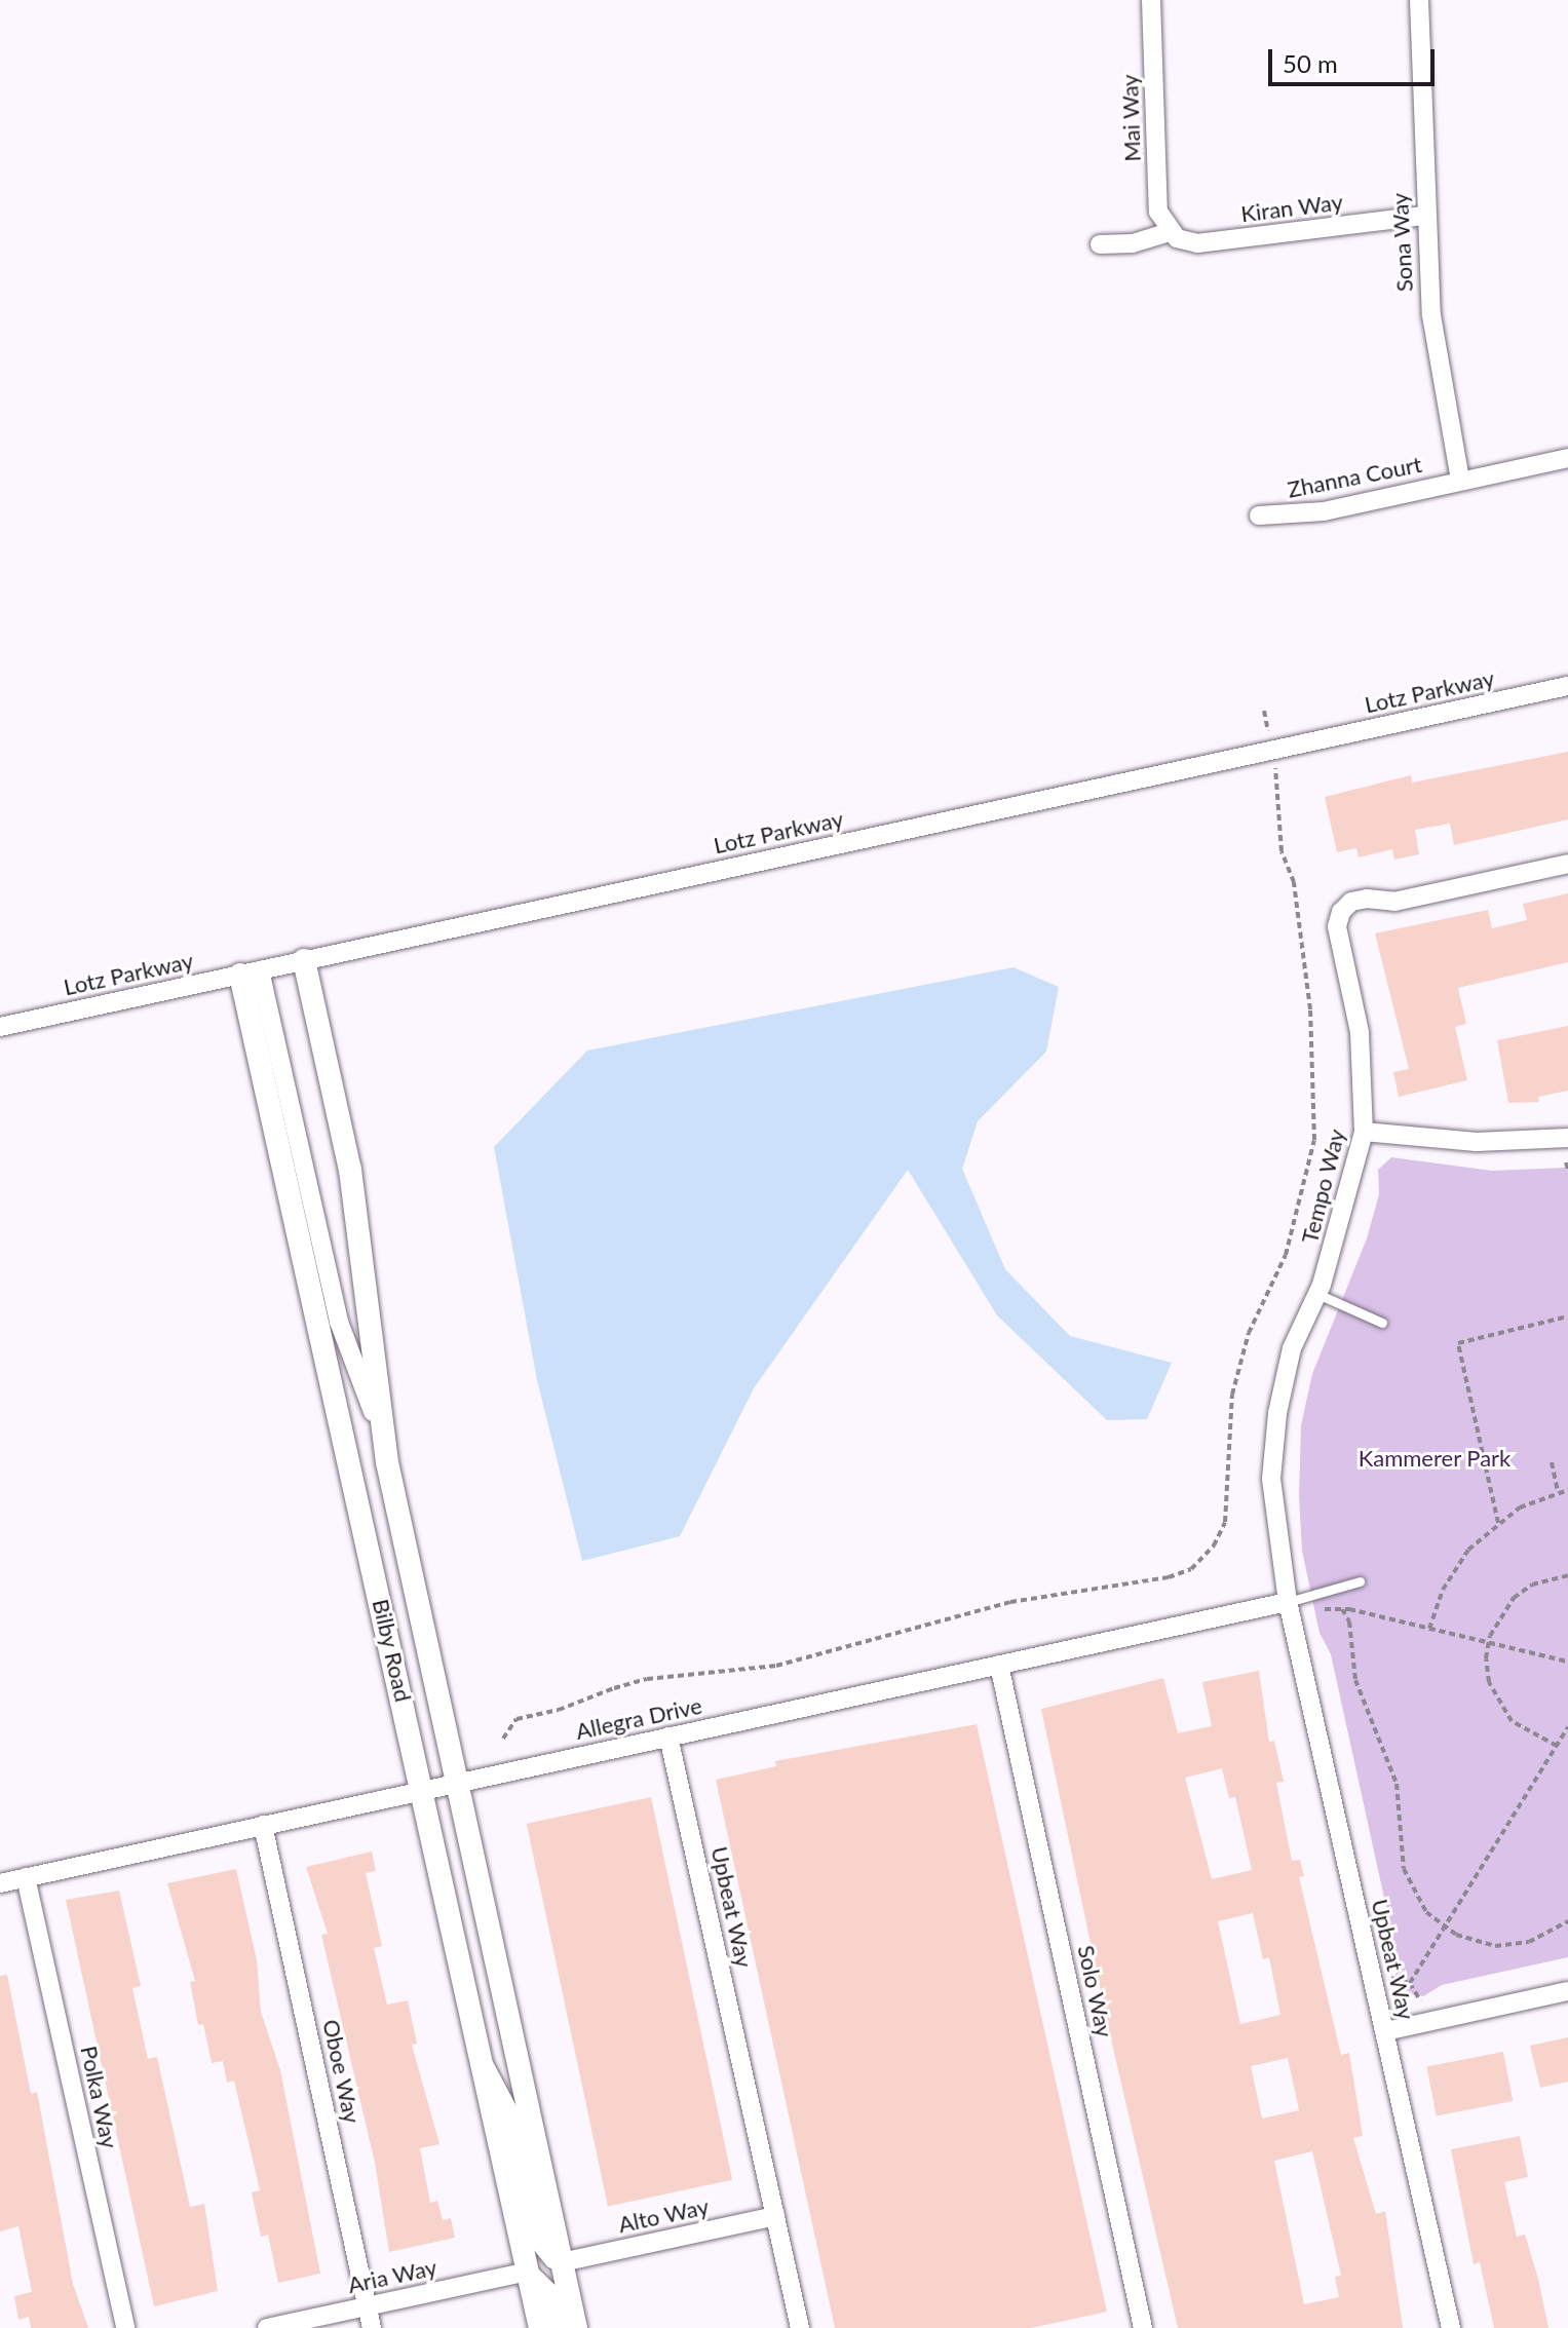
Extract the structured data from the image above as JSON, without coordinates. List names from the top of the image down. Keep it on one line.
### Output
{"streets":{"street":["Mai Way","Kiran Way","Sona Way","Zhanna Court","Lotz Parkway","Tempo Way","Bilby Road","Allegra Drive","Upbeat Way","Solo Way","Oboe Way","Polka Way","Alto Way","Aria Way"]},"crossings":[["Mai Way","Kiran Way"],["Kiran Way","Sona Way"],["Sona Way","Zhanna Court"],["Lotz Parkway","Bilby Road"],["Tempo Way","Allegra Drive"],["Tempo Way","Upbeat Way"],["Bilby Road","Allegra Drive"],["Bilby Road","Alto Way"],["Bilby Road","Aria Way"],["Allegra Drive","Upbeat Way"],["Allegra Drive","Solo Way"],["Allegra Drive","Oboe Way"],["Allegra Drive","Polka Way"],["Upbeat Way","Alto Way"],["Oboe Way","Aria Way"]],"parks":["Kammerer Park"],"scale_bar":"50 m"}
